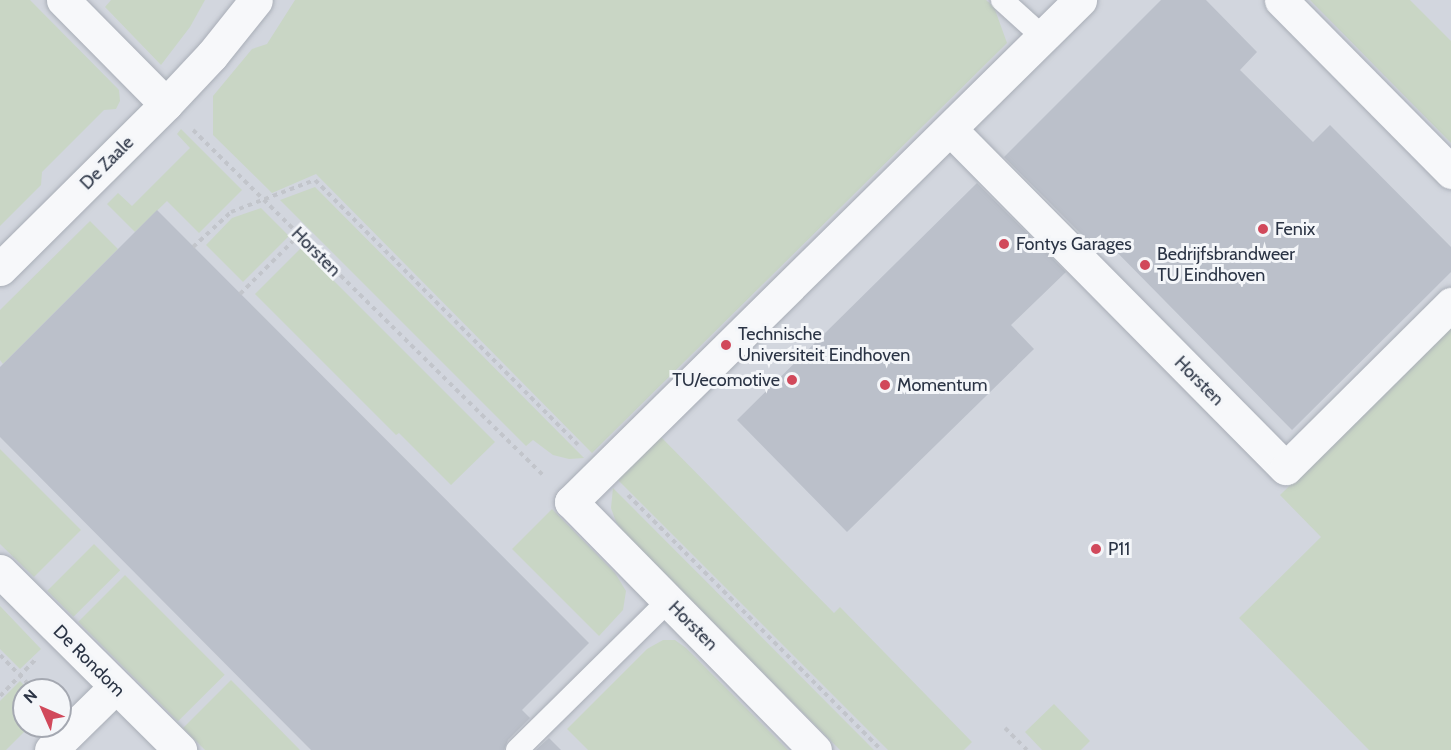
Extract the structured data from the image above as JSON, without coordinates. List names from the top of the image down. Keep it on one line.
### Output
{"streets":{"street":["De Zaale","Horsten","De Rondom"]},"crossings":[["De Zaale","Horsten"]],"places":["Fenix","Fontys Garages","Bedrijfsbrandweer TU Eindhoven","Technische Universiteit Eindhoven","TU/ecomotive","Momentum","P11"],"north":"top left"}
